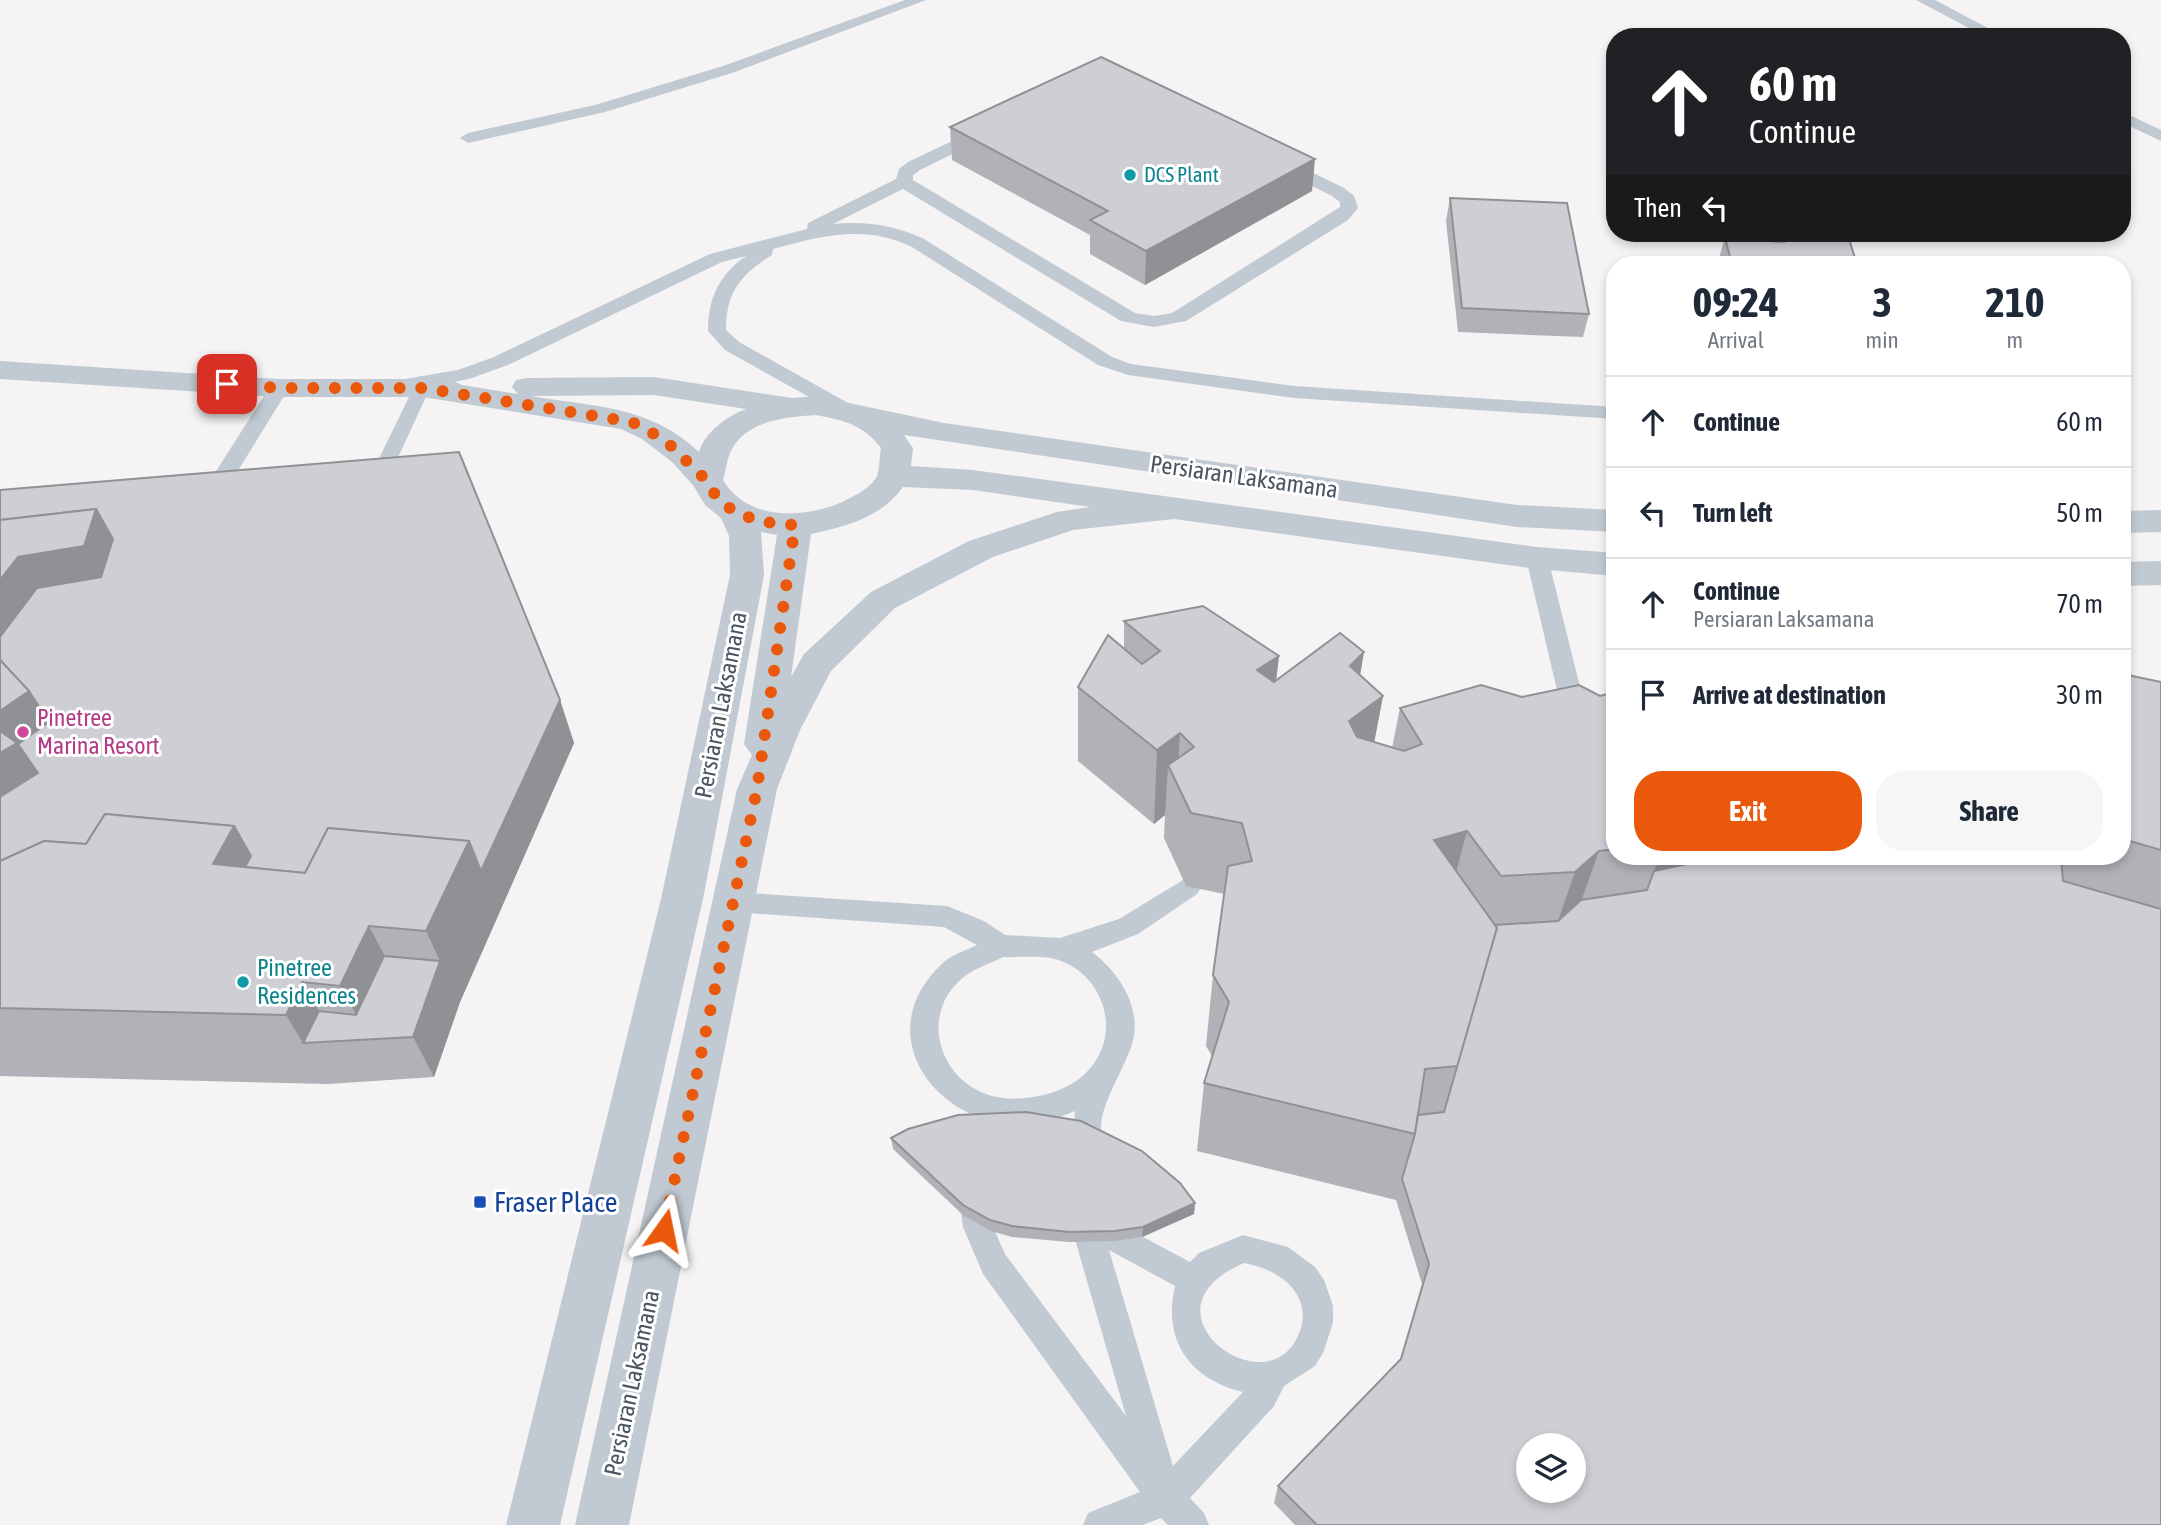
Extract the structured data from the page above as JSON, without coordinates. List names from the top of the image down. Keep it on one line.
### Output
{"streets":{"street":["Persiaran Laksamana"]},"places":{"other":["DCS Plant","Pinetree Marina Resort","Pinetree Residences"],"transit":["Fraser Place"]},"page":{"turn":["60 m","Continue"],"then":"Then","eta":["09:24","Arrival","3","min","210","m"],"list":[{"name":"Continue","value":"60 m"},{"name":"Turn left","value":"50 m"},{"name":"Continue","note":"Persiaran Laksamana","value":"70 m"},{"name":"Arrive at destination","value":"30 m"}],"buttons":["Exit","Share"]}}
